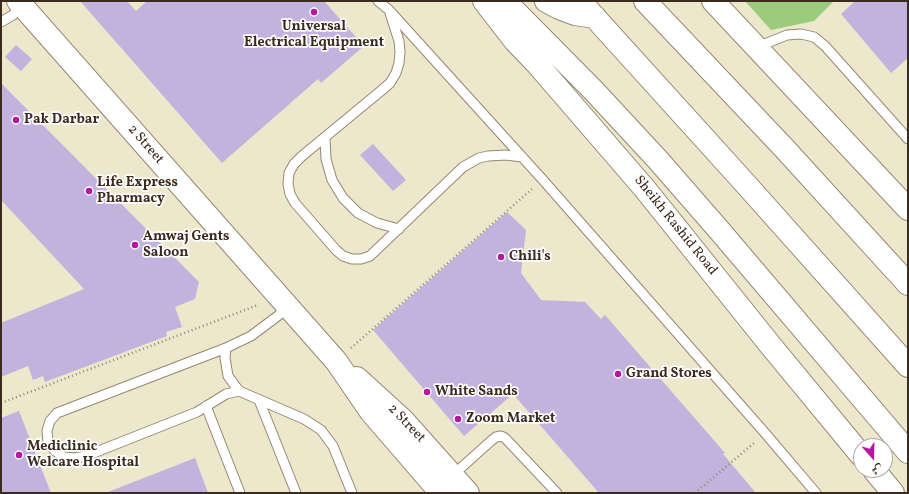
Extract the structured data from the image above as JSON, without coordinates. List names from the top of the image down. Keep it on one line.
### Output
{"streets":{"main road":["2 Street","Sheikh Rashid Road"]},"places":["Universal Electrical Equipment","Pak Darbar","Life Express Pharmacy","Amwaj Gents Saloon","Chili's","Grand Stores","White Sands","Zoom Market","Mediclinic Welcare Hospital"],"north":"bottom"}
